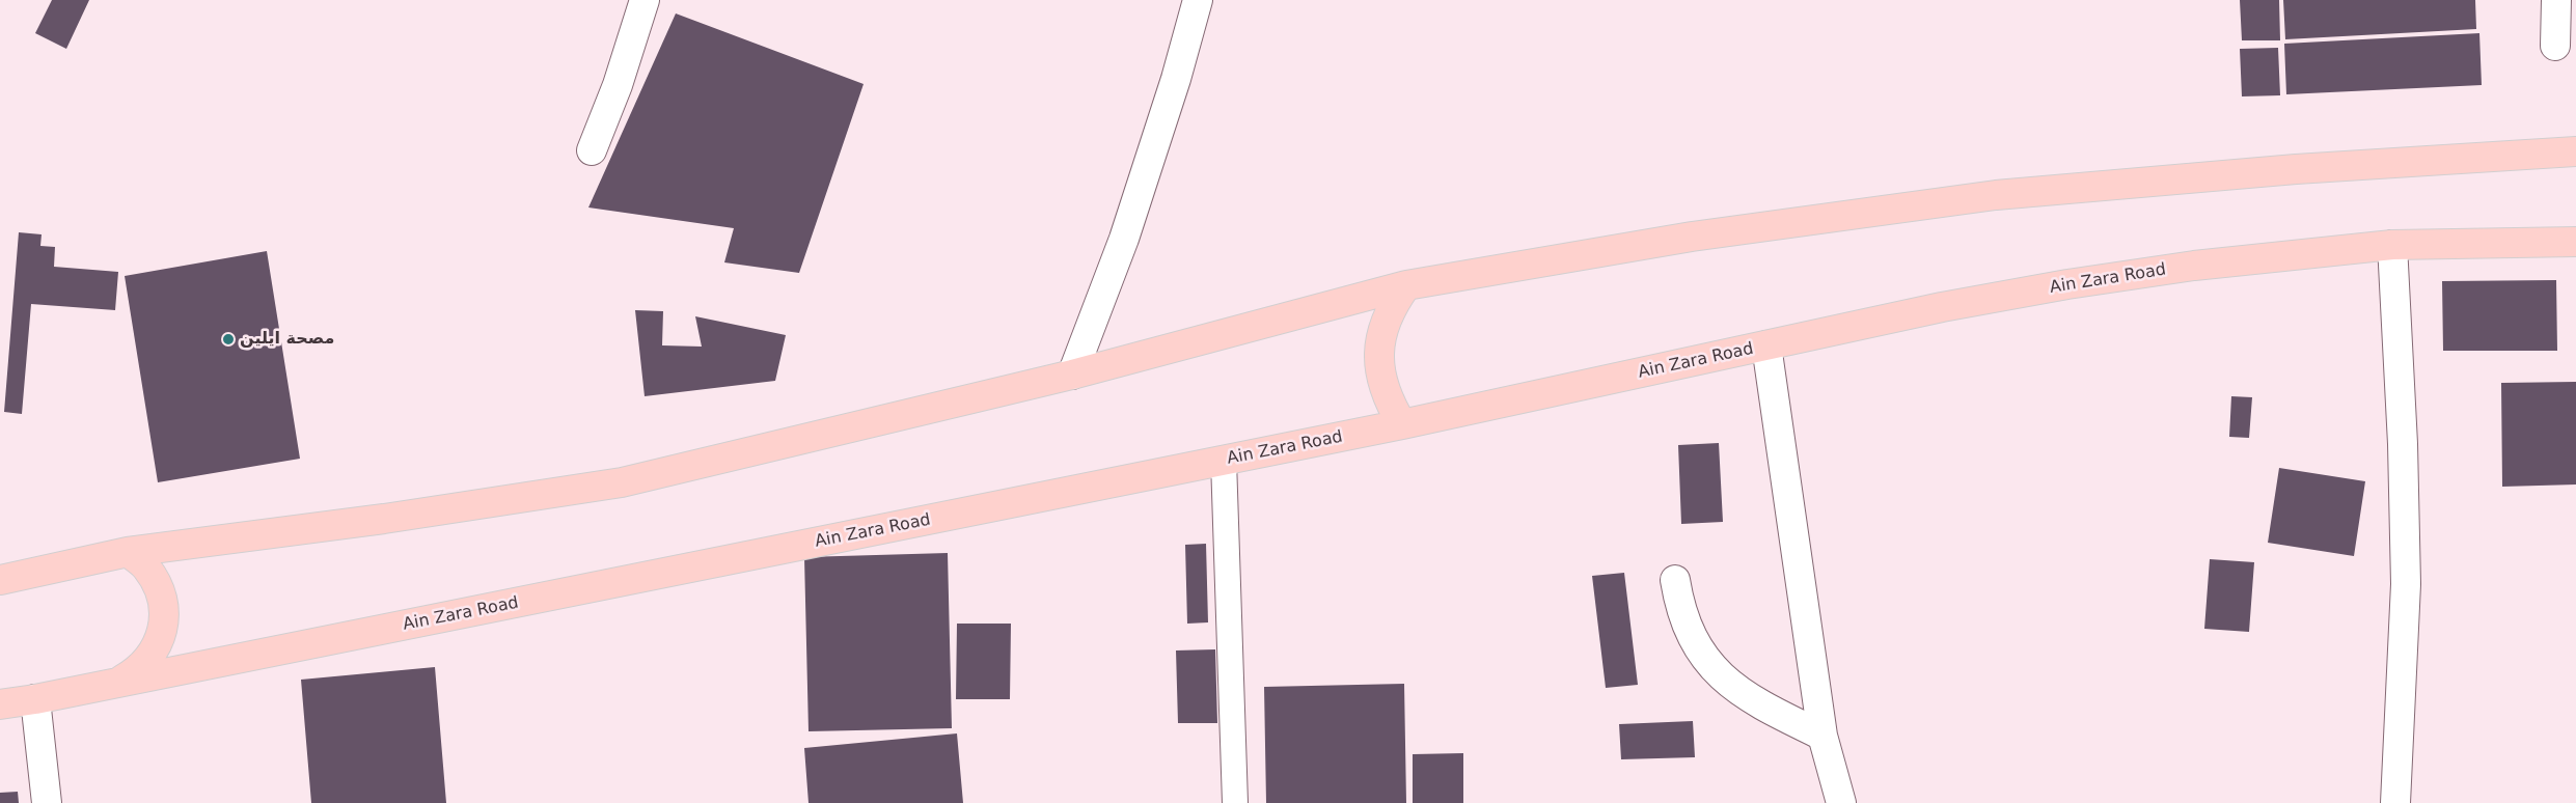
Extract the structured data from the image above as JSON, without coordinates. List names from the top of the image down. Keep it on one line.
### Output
{"streets":{"main road":["Ain Zara Road"]},"places":["مصحة ايلين"]}
